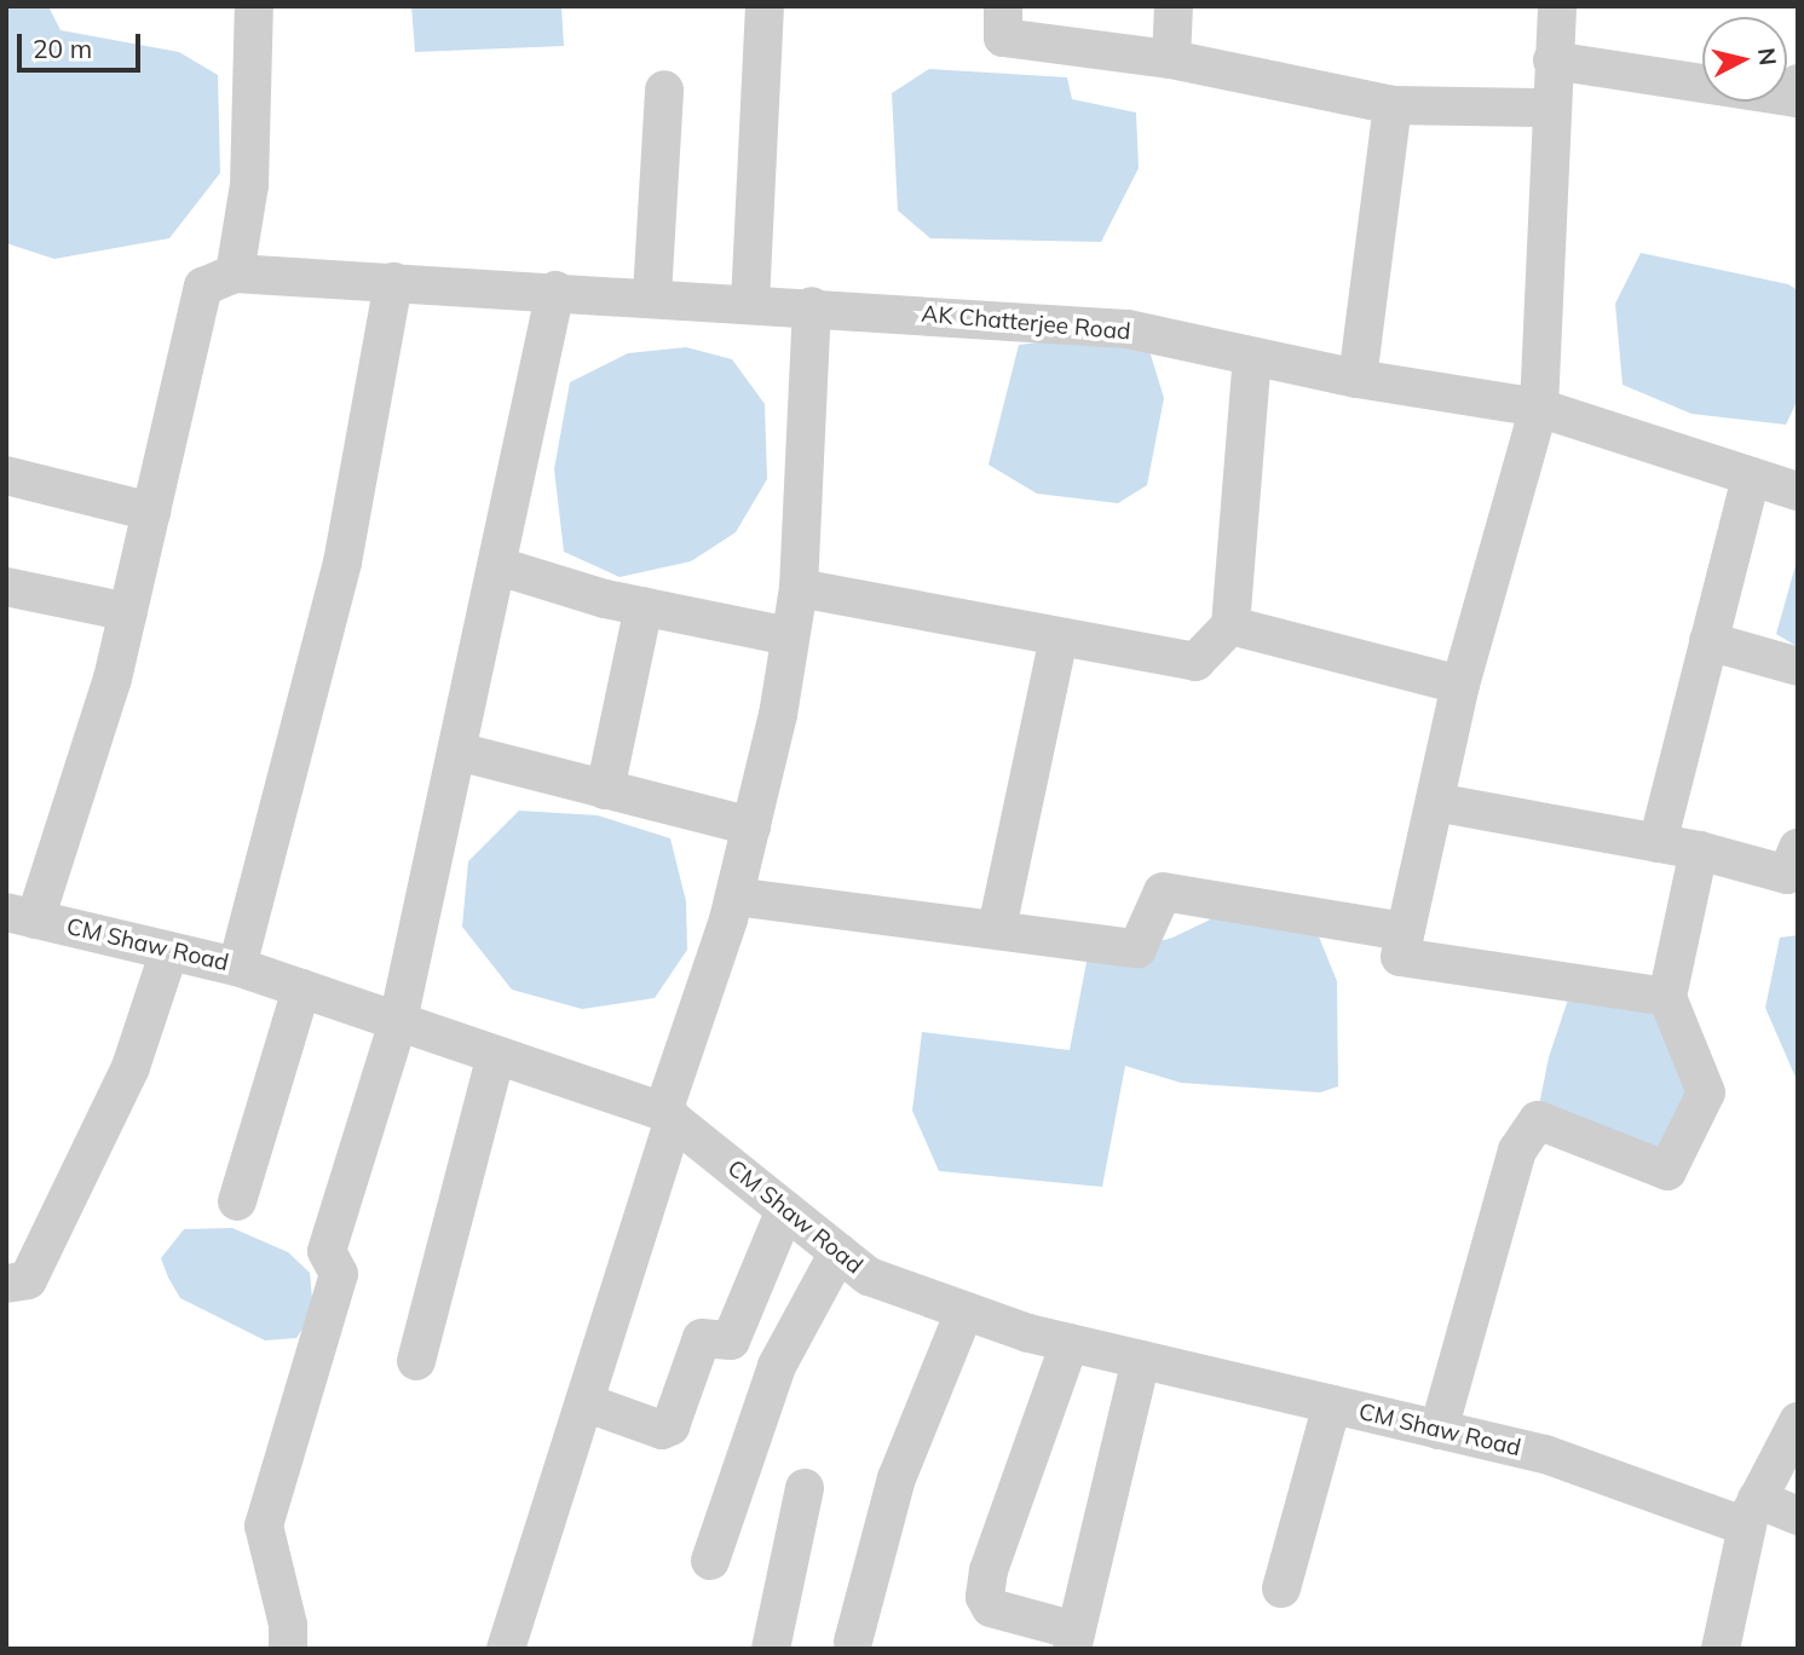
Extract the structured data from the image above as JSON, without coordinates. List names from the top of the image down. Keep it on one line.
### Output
{"streets":{"street":["AK Chatterjee Road","CM Shaw Road"]},"scale_bar":"20 m","north":"right"}
